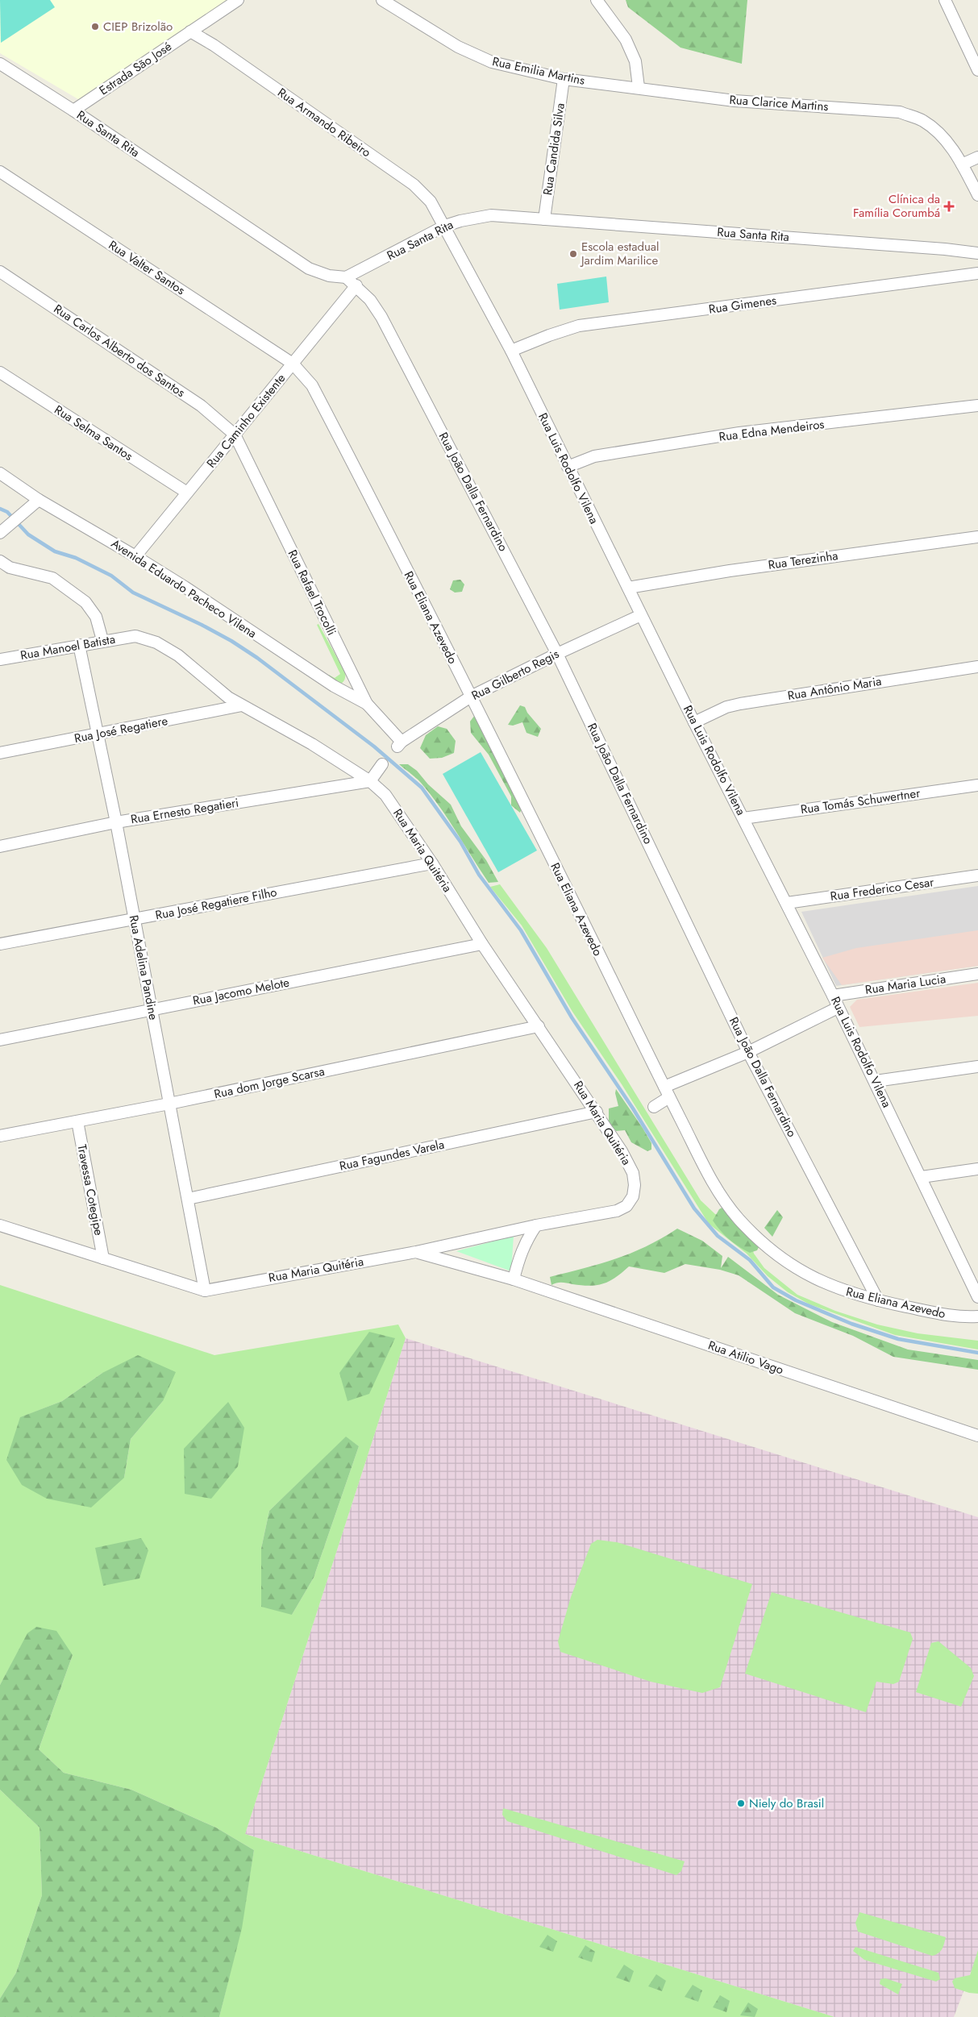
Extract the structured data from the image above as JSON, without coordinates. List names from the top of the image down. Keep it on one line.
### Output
{"streets":{"street":["Estrada São José","Rua Emilia Martins","Rua Clarice Martins","Rua Armando Ribeiro","Rua Santa Rita","Rua Candida Silva","Rua Valter Santos","Rua Gimenes","Rua Carlos Alberto dos Santos","Rua Caminho Existente","Rua Edna Mendeiros","Rua Selma Santos","Rua Luis Rodolfo Vilena","Rua João Dalla Fernardino","Rua Terezinha","Avenida Eduardo Pacheco Vilena","Rua Rafael Trocolli","Rua Eliana Azevedo","Rua Manoel Batista","Rua Gilberto Regis","Rua Antônio Maria","Rua José Regatiere","Rua Tomás Schuwertner","Rua Ernesto Regatieri","Rua Maria Quitéria","Rua Frederico Cesar","Rua José Regatiere Filho","Rua Adelina Pandine","Rua Maria Lucia","Rua Jacomo Melote","Rua dom Jorge Scarsa","Rua Fagundes Varela","Travessa Cotegipe","Rua Atilio Vago"]},"crossings":[["Estrada São José","Rua Armando Ribeiro"],["Estrada São José","Rua Santa Rita"],["Rua Emilia Martins","Rua Clarice Martins"],["Rua Emilia Martins","Rua Candida Silva"],["Rua Armando Ribeiro","Rua Santa Rita"],["Rua Armando Ribeiro","Rua Luis Rodolfo Vilena"],["Rua Santa Rita","Rua Candida Silva"],["Rua Santa Rita","Rua Luis Rodolfo Vilena"],["Rua Santa Rita","Rua João Dalla Fernardino"],["Rua Valter Santos","Rua Caminho Existente"],["Rua Valter Santos","Rua Eliana Azevedo"],["Rua Gimenes","Rua Luis Rodolfo Vilena"],["Rua Carlos Alberto dos Santos","Rua Caminho Existente"],["Rua Carlos Alberto dos Santos","Rua Rafael Trocolli"],["Rua Caminho Existente","Rua Selma Santos"],["Rua Caminho Existente","Rua João Dalla Fernardino"],["Rua Caminho Existente","Avenida Eduardo Pacheco Vilena"],["Rua Caminho Existente","Rua Rafael Trocolli"],["Rua Caminho Existente","Rua Eliana Azevedo"],["Rua Edna Mendeiros","Rua Luis Rodolfo Vilena"],["Rua Luis Rodolfo Vilena","Rua Terezinha"],["Rua Luis Rodolfo Vilena","Rua Gilberto Regis"],["Rua Luis Rodolfo Vilena","Rua Antônio Maria"],["Rua Luis Rodolfo Vilena","Rua Tomás Schuwertner"],["Rua Luis Rodolfo Vilena","Rua Frederico Cesar"],["Rua Luis Rodolfo Vilena","Rua Maria Lucia"],["Rua João Dalla Fernardino","Rua Eliana Azevedo"],["Rua João Dalla Fernardino","Rua Gilberto Regis"],["Avenida Eduardo Pacheco Vilena","Rua Rafael Trocolli"],["Rua Rafael Trocolli","Rua Gilberto Regis"],["Rua Eliana Azevedo","Rua Gilberto Regis"],["Rua Manoel Batista","Rua Maria Quitéria"],["Rua Manoel Batista","Rua Adelina Pandine"],["Rua José Regatiere","Rua Maria Quitéria"],["Rua José Regatiere","Rua Adelina Pandine"],["Rua Ernesto Regatieri","Rua Maria Quitéria"],["Rua Ernesto Regatieri","Rua Adelina Pandine"],["Rua Maria Quitéria","Rua José Regatiere Filho"],["Rua Maria Quitéria","Rua Adelina Pandine"],["Rua Maria Quitéria","Rua Jacomo Melote"],["Rua Maria Quitéria","Rua dom Jorge Scarsa"],["Rua Maria Quitéria","Rua Fagundes Varela"],["Rua Maria Quitéria","Travessa Cotegipe"],["Rua Maria Quitéria","Rua Atilio Vago"],["Rua José Regatiere Filho","Rua Adelina Pandine"],["Rua Adelina Pandine","Rua Jacomo Melote"],["Rua Adelina Pandine","Rua dom Jorge Scarsa"],["Rua Adelina Pandine","Rua Fagundes Varela"],["Rua dom Jorge Scarsa","Travessa Cotegipe"]],"places":{"other":["CIEP Brizolão","Escola estadual Jardim Marilice","Niely do Brasil"],"health":["Clínica da Família Corumbá"]}}
